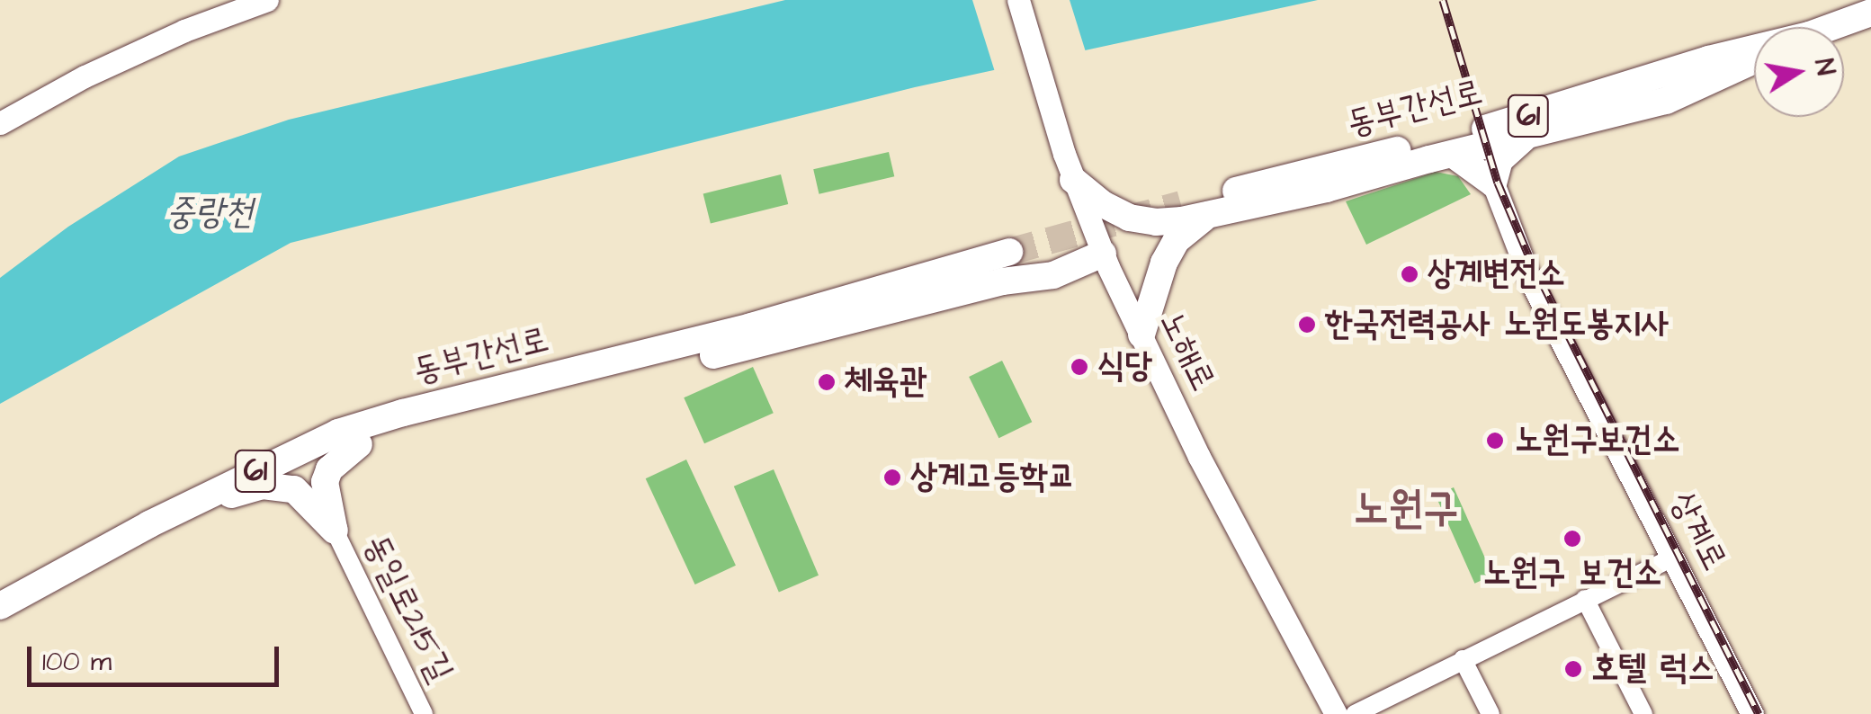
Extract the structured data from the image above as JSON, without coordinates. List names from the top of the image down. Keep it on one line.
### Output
{"streets":{"highway":["동부간선로","61"],"main road":["노해로","상계로"],"street":["동일로215길"]},"districts":["노원구"],"water":["중랑천"],"places":["상계변전소","한국전력공사 노원도봉지사","식당","체육관","노원구보건소","상계고등학교","노원구 보건소","호텔 럭스"],"scale_bar":"100 m","north":"right"}
